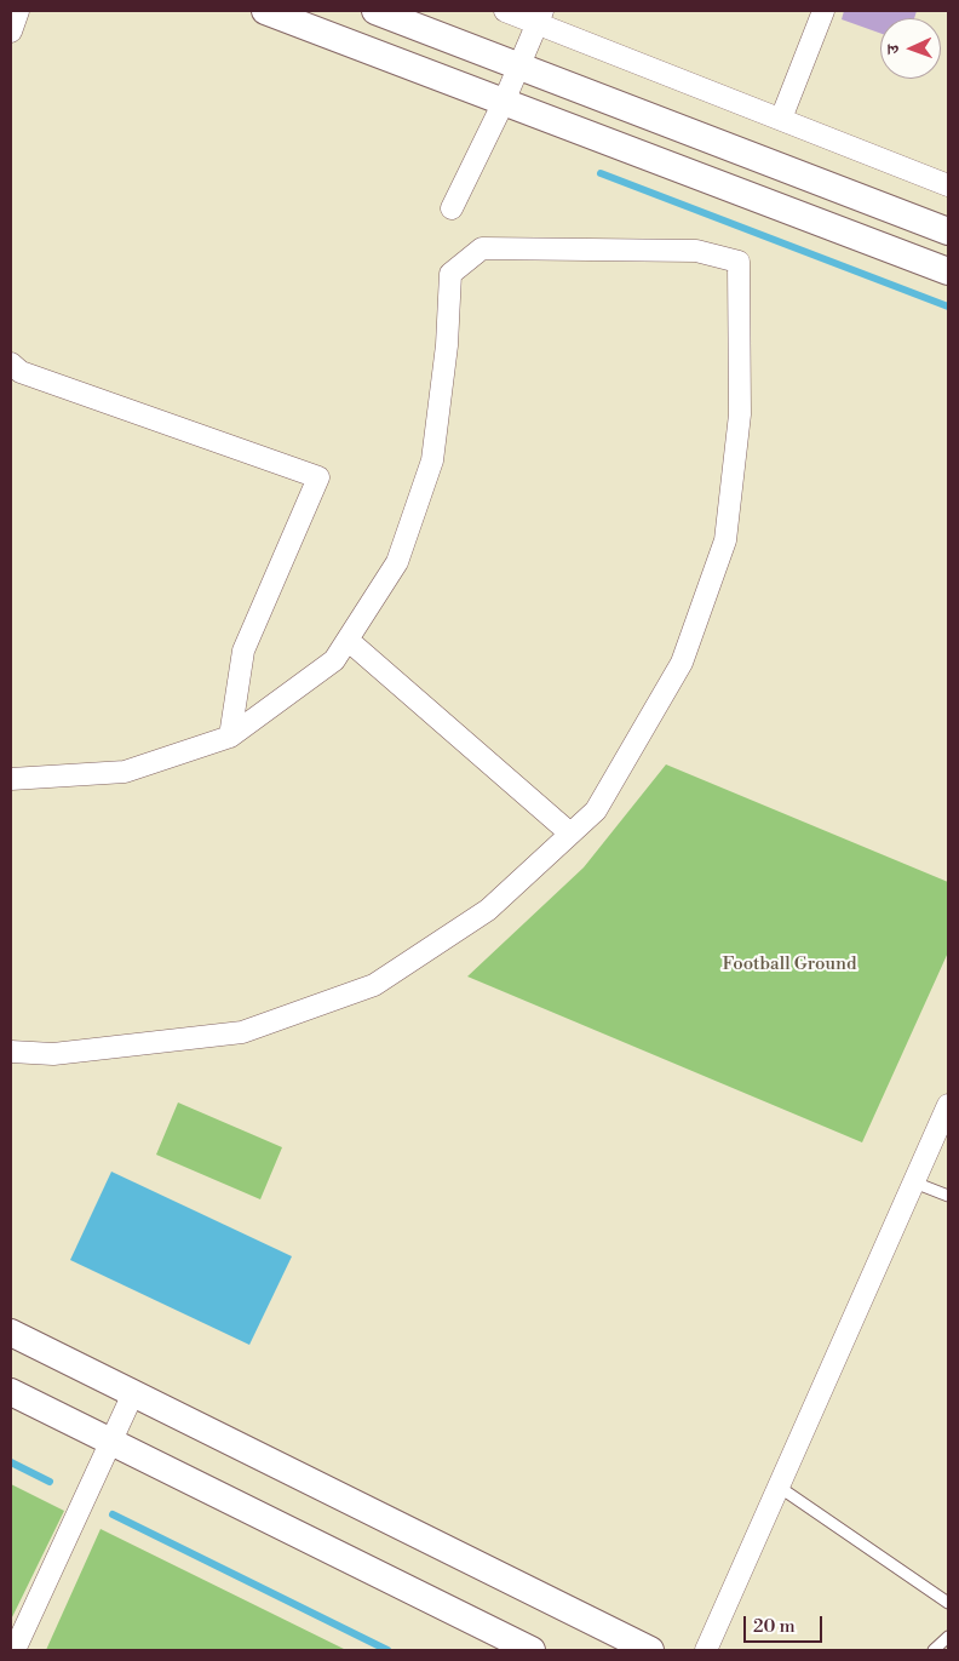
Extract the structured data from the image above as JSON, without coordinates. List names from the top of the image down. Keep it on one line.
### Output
{"parks":["Football Ground"],"scale_bar":"20 m","north":"left"}
